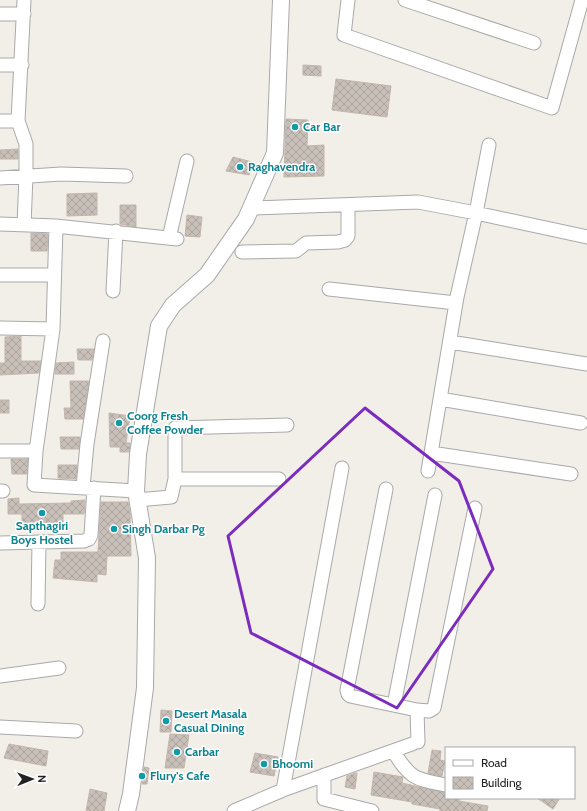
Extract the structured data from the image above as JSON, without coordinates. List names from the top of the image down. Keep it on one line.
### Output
{"places":["Car Bar","Raghavendra","Coorg Fresh Coffee Powder","Sapthagiri Boys Hostel","Singh Darbar Pg","Desert Masala Casual Dining","Carbar","Bhoomi","Flury's Cafe"],"legend":["Road","Building"],"north":"right"}
